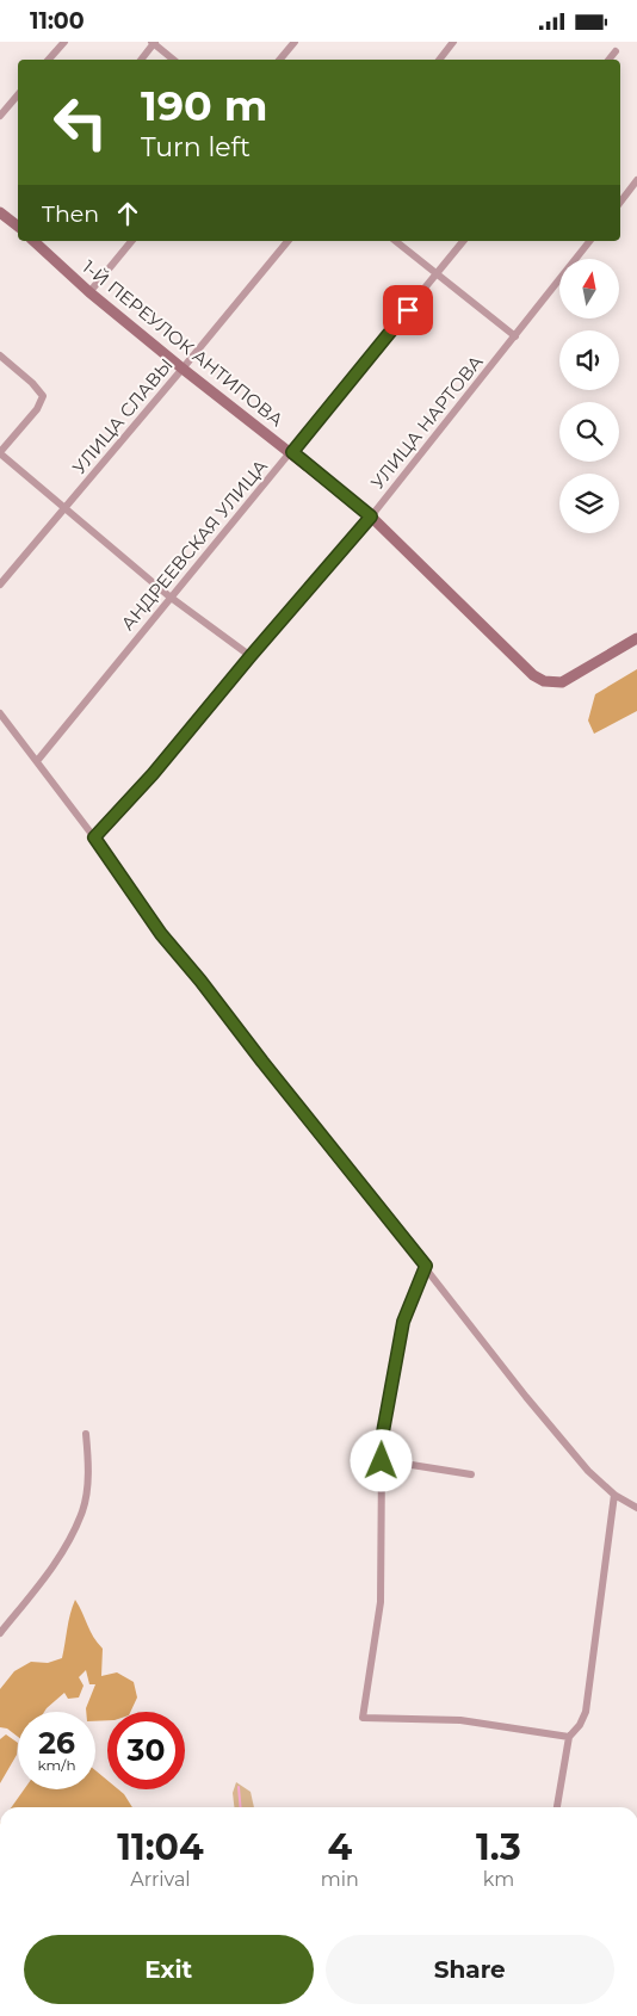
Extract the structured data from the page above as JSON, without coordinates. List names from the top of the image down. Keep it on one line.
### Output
{"streets":{"main road":["1-Й ПЕРЕУЛОК АНТИПОВА"],"street":["УЛИЦА СЛАВЫ","УЛИЦА НАРТОВА","АНДРЕЕВСКАЯ УЛИЦА"]},"crossings":[["1-Й ПЕРЕУЛОК АНТИПОВА","УЛИЦА СЛАВЫ"],["1-Й ПЕРЕУЛОК АНТИПОВА","УЛИЦА НАРТОВА"],["1-Й ПЕРЕУЛОК АНТИПОВА","АНДРЕЕВСКАЯ УЛИЦА"]],"north":"top","page":{"status":"11:00","turn":["190 m","Turn left"],"then":"Then","speed":"26 km/h","limit":"30","eta":["11:04","Arrival","4","min","1.3","km"],"buttons":["Exit","Share"]}}
